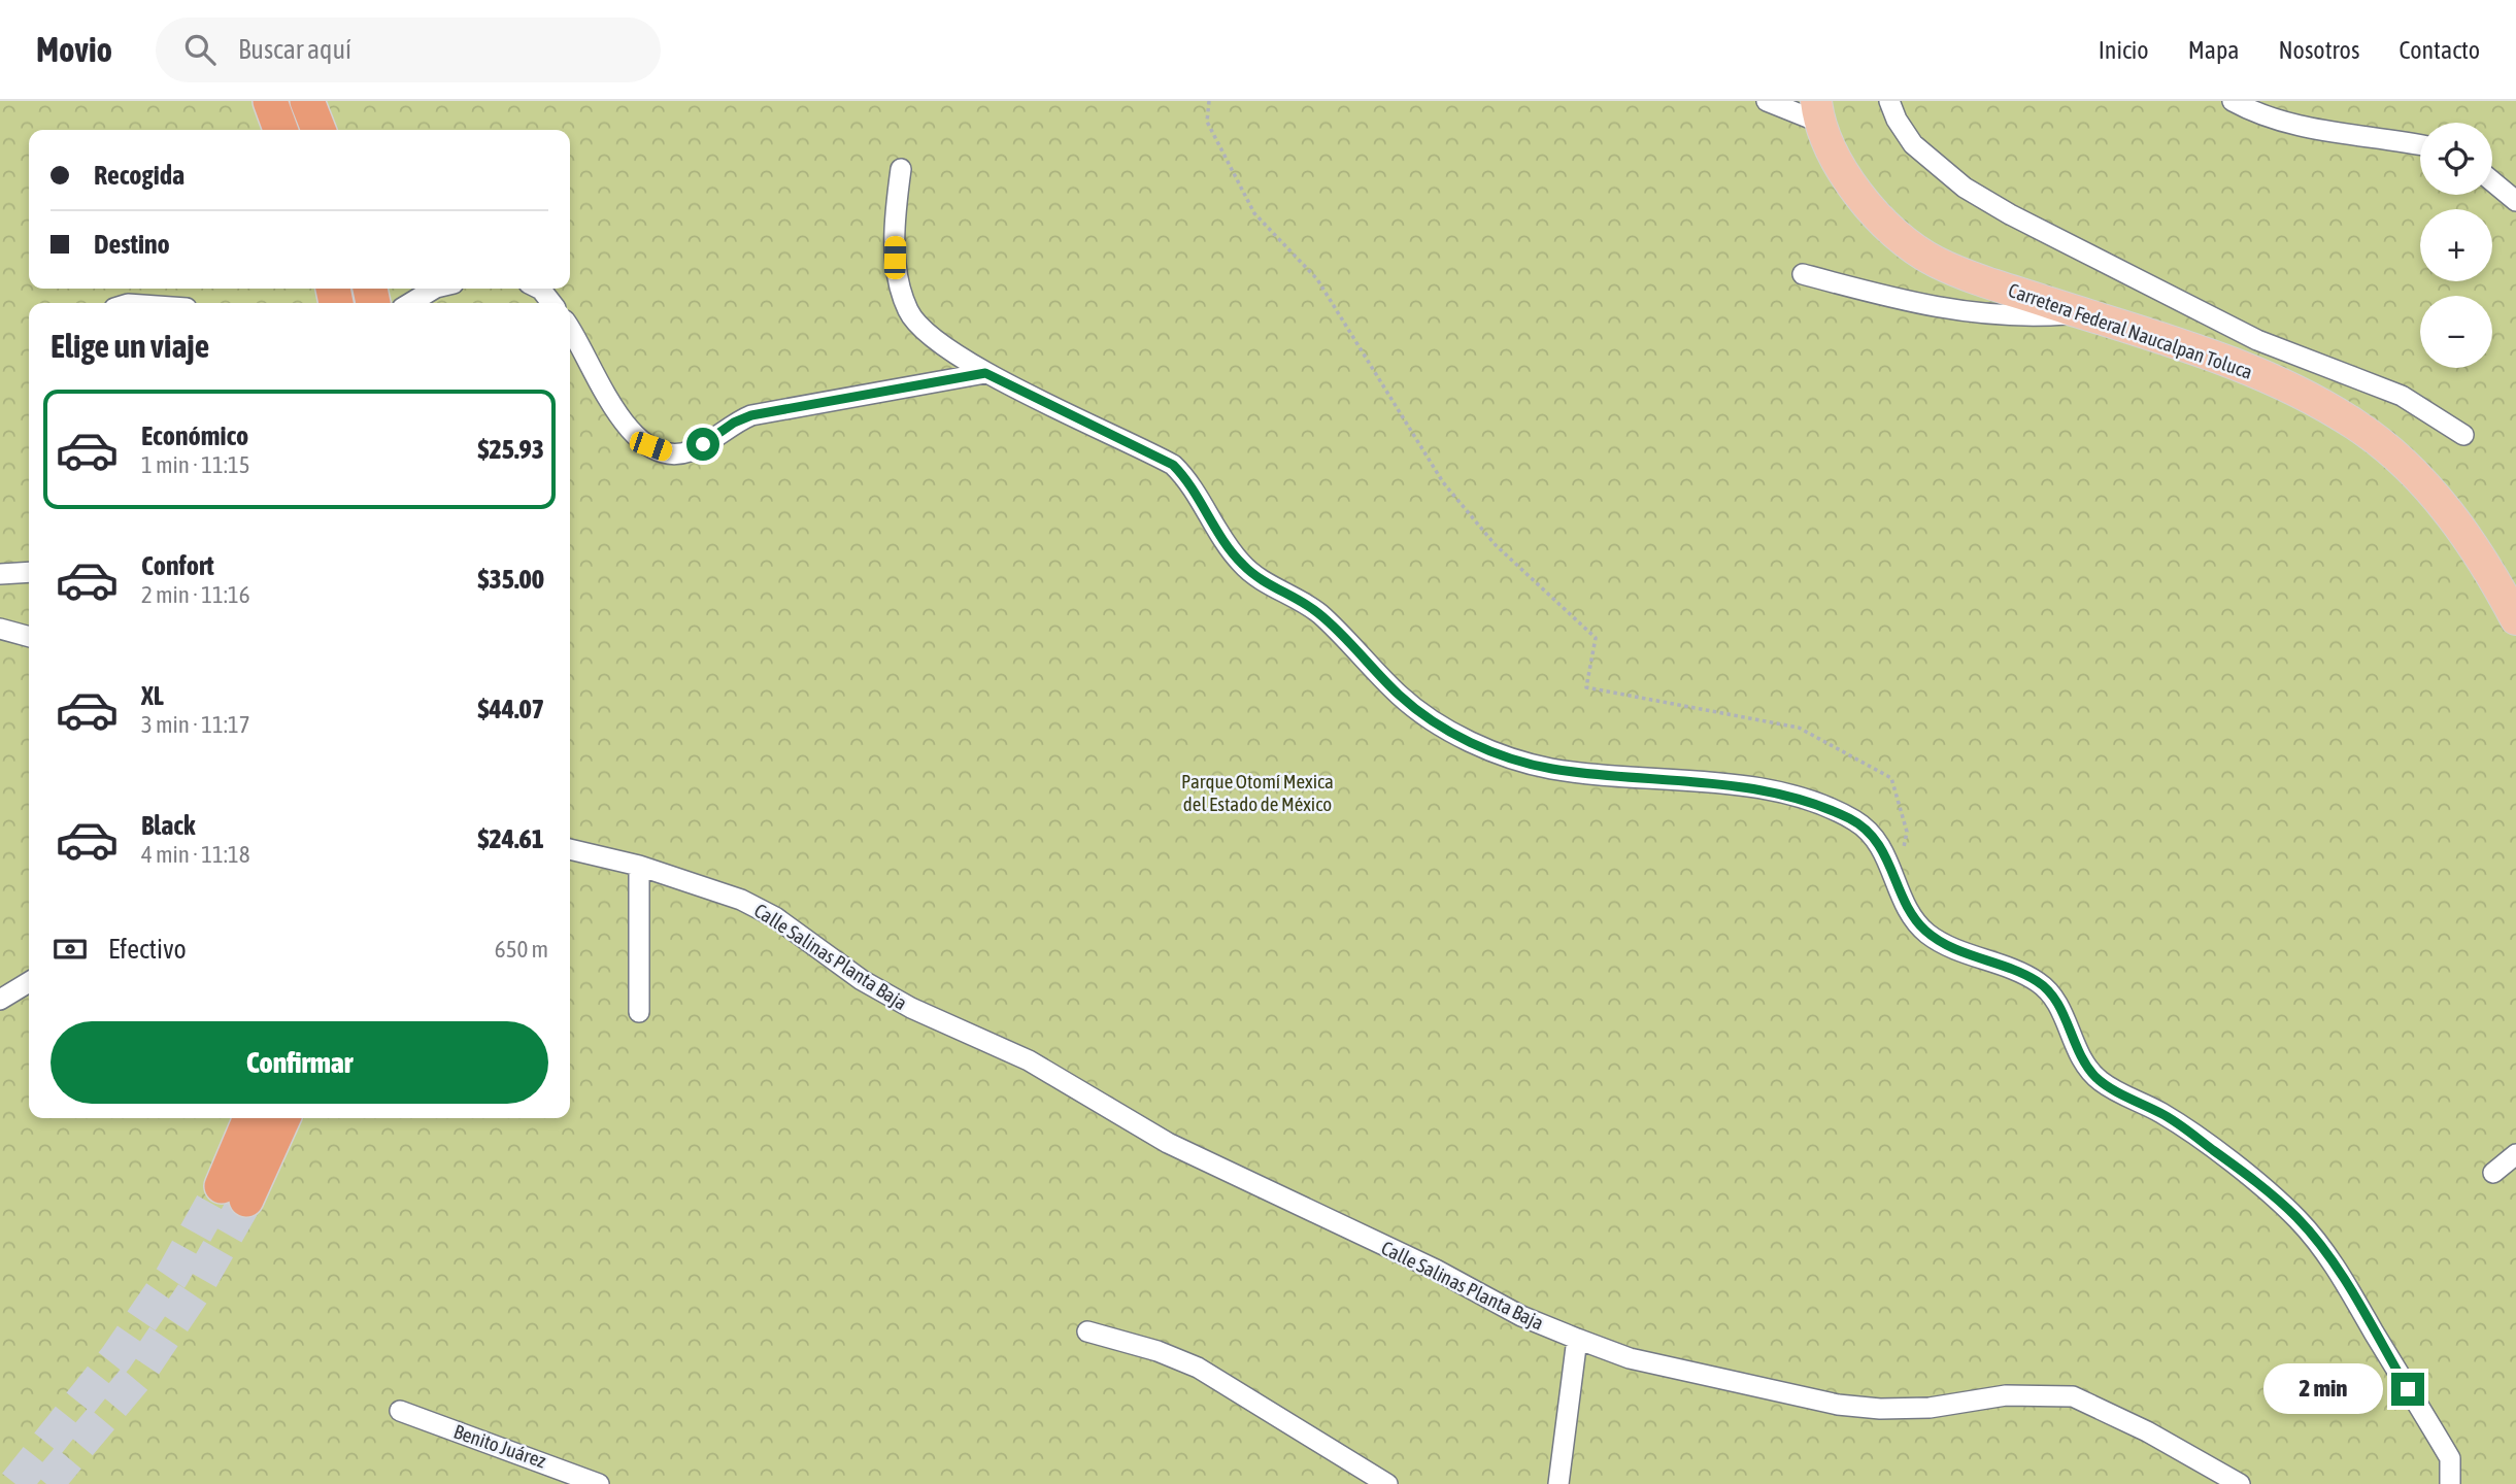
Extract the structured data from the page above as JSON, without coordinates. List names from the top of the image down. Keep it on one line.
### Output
{"streets":{"main road":["Carretera Federal Naucalpan Toluca"],"street":["Calle Salinas Planta Baja","Benito Juárez"]},"parks":["Parque Otomí Mexica del Estado de México"],"page":{"header":"Movio","search":"Buscar aquí","nav":["Inicio","Mapa","Nosotros","Contacto"],"map_buttons":["+","−"],"banner":["Recogida","Destino"],"heading":"Elige un viaje","list":[{"name":"Económico","note":"1 min · 11:15","value":"$25.93"},{"name":"Confort","note":"2 min · 11:16","value":"$35.00"},{"name":"XL","note":"3 min · 11:17","value":"$44.07"},{"name":"Black","note":"4 min · 11:18","value":"$24.61"}],"pay":["Efectivo","650 m"],"buttons":"Confirmar","bubble":"2 min"}}
